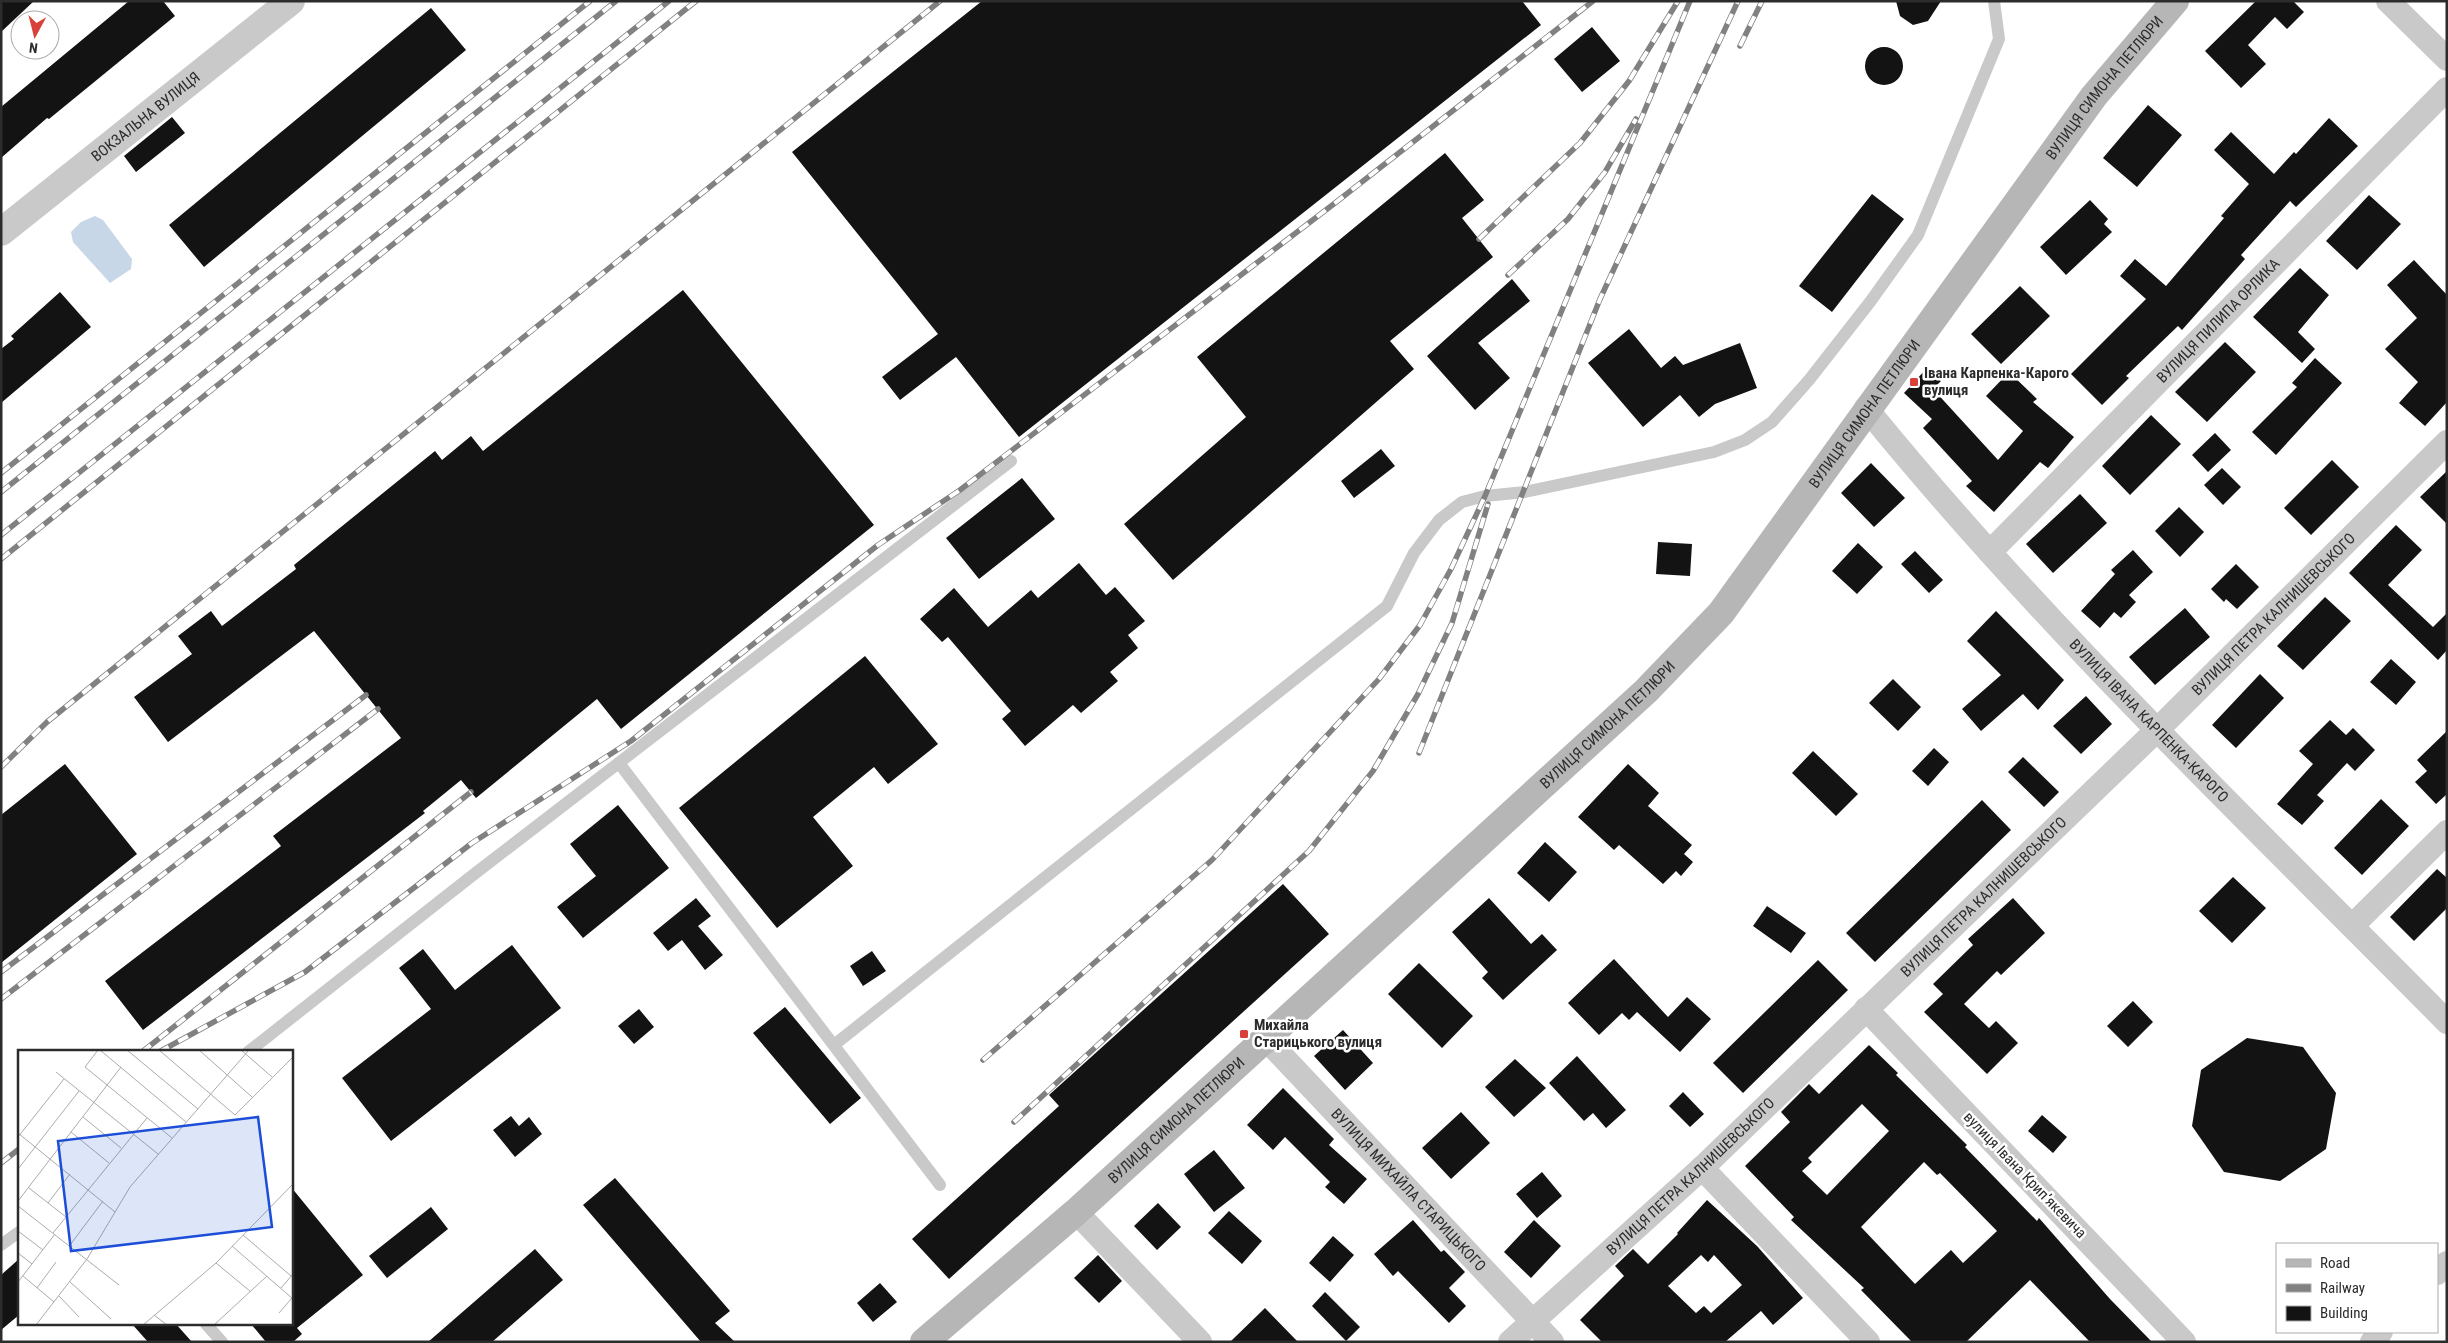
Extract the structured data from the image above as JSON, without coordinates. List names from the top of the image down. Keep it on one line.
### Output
{"streets":{"main road":["ВУЛИЦЯ СИМОНА ПЕТЛЮРИ"],"street":["ВОКЗАЛЬНА ВУЛИЦЯ","ВУЛИЦЯ ПИЛИПА ОРЛИКА","ВУЛИЦЯ ПЕТРА КАЛНИШЕВСЬКОГО","ВУЛИЦЯ ІВАНА КАРПЕНКА-КАРОГО","вулиця Івана Крипʼякевича","ВУЛИЦЯ МИХАЙЛА СТАРИЦЬКОГО"]},"crossings":[["ВУЛИЦЯ СИМОНА ПЕТЛЮРИ","ВУЛИЦЯ ІВАНА КАРПЕНКА-КАРОГО"],["ВУЛИЦЯ СИМОНА ПЕТЛЮРИ","ВУЛИЦЯ МИХАЙЛА СТАРИЦЬКОГО"],["ВУЛИЦЯ ПИЛИПА ОРЛИКА","ВУЛИЦЯ ІВАНА КАРПЕНКА-КАРОГО"],["ВУЛИЦЯ ПЕТРА КАЛНИШЕВСЬКОГО","ВУЛИЦЯ ІВАНА КАРПЕНКА-КАРОГО"],["ВУЛИЦЯ ПЕТРА КАЛНИШЕВСЬКОГО","вулиця Івана Крипʼякевича"],["ВУЛИЦЯ ПЕТРА КАЛНИШЕВСЬКОГО","ВУЛИЦЯ МИХАЙЛА СТАРИЦЬКОГО"]],"places":{"transit":["Івана Карпенка-Карого вулиця","Михайла Старицького вулиця"]},"legend":["Road","Railway","Building"],"north":"bottom"}
